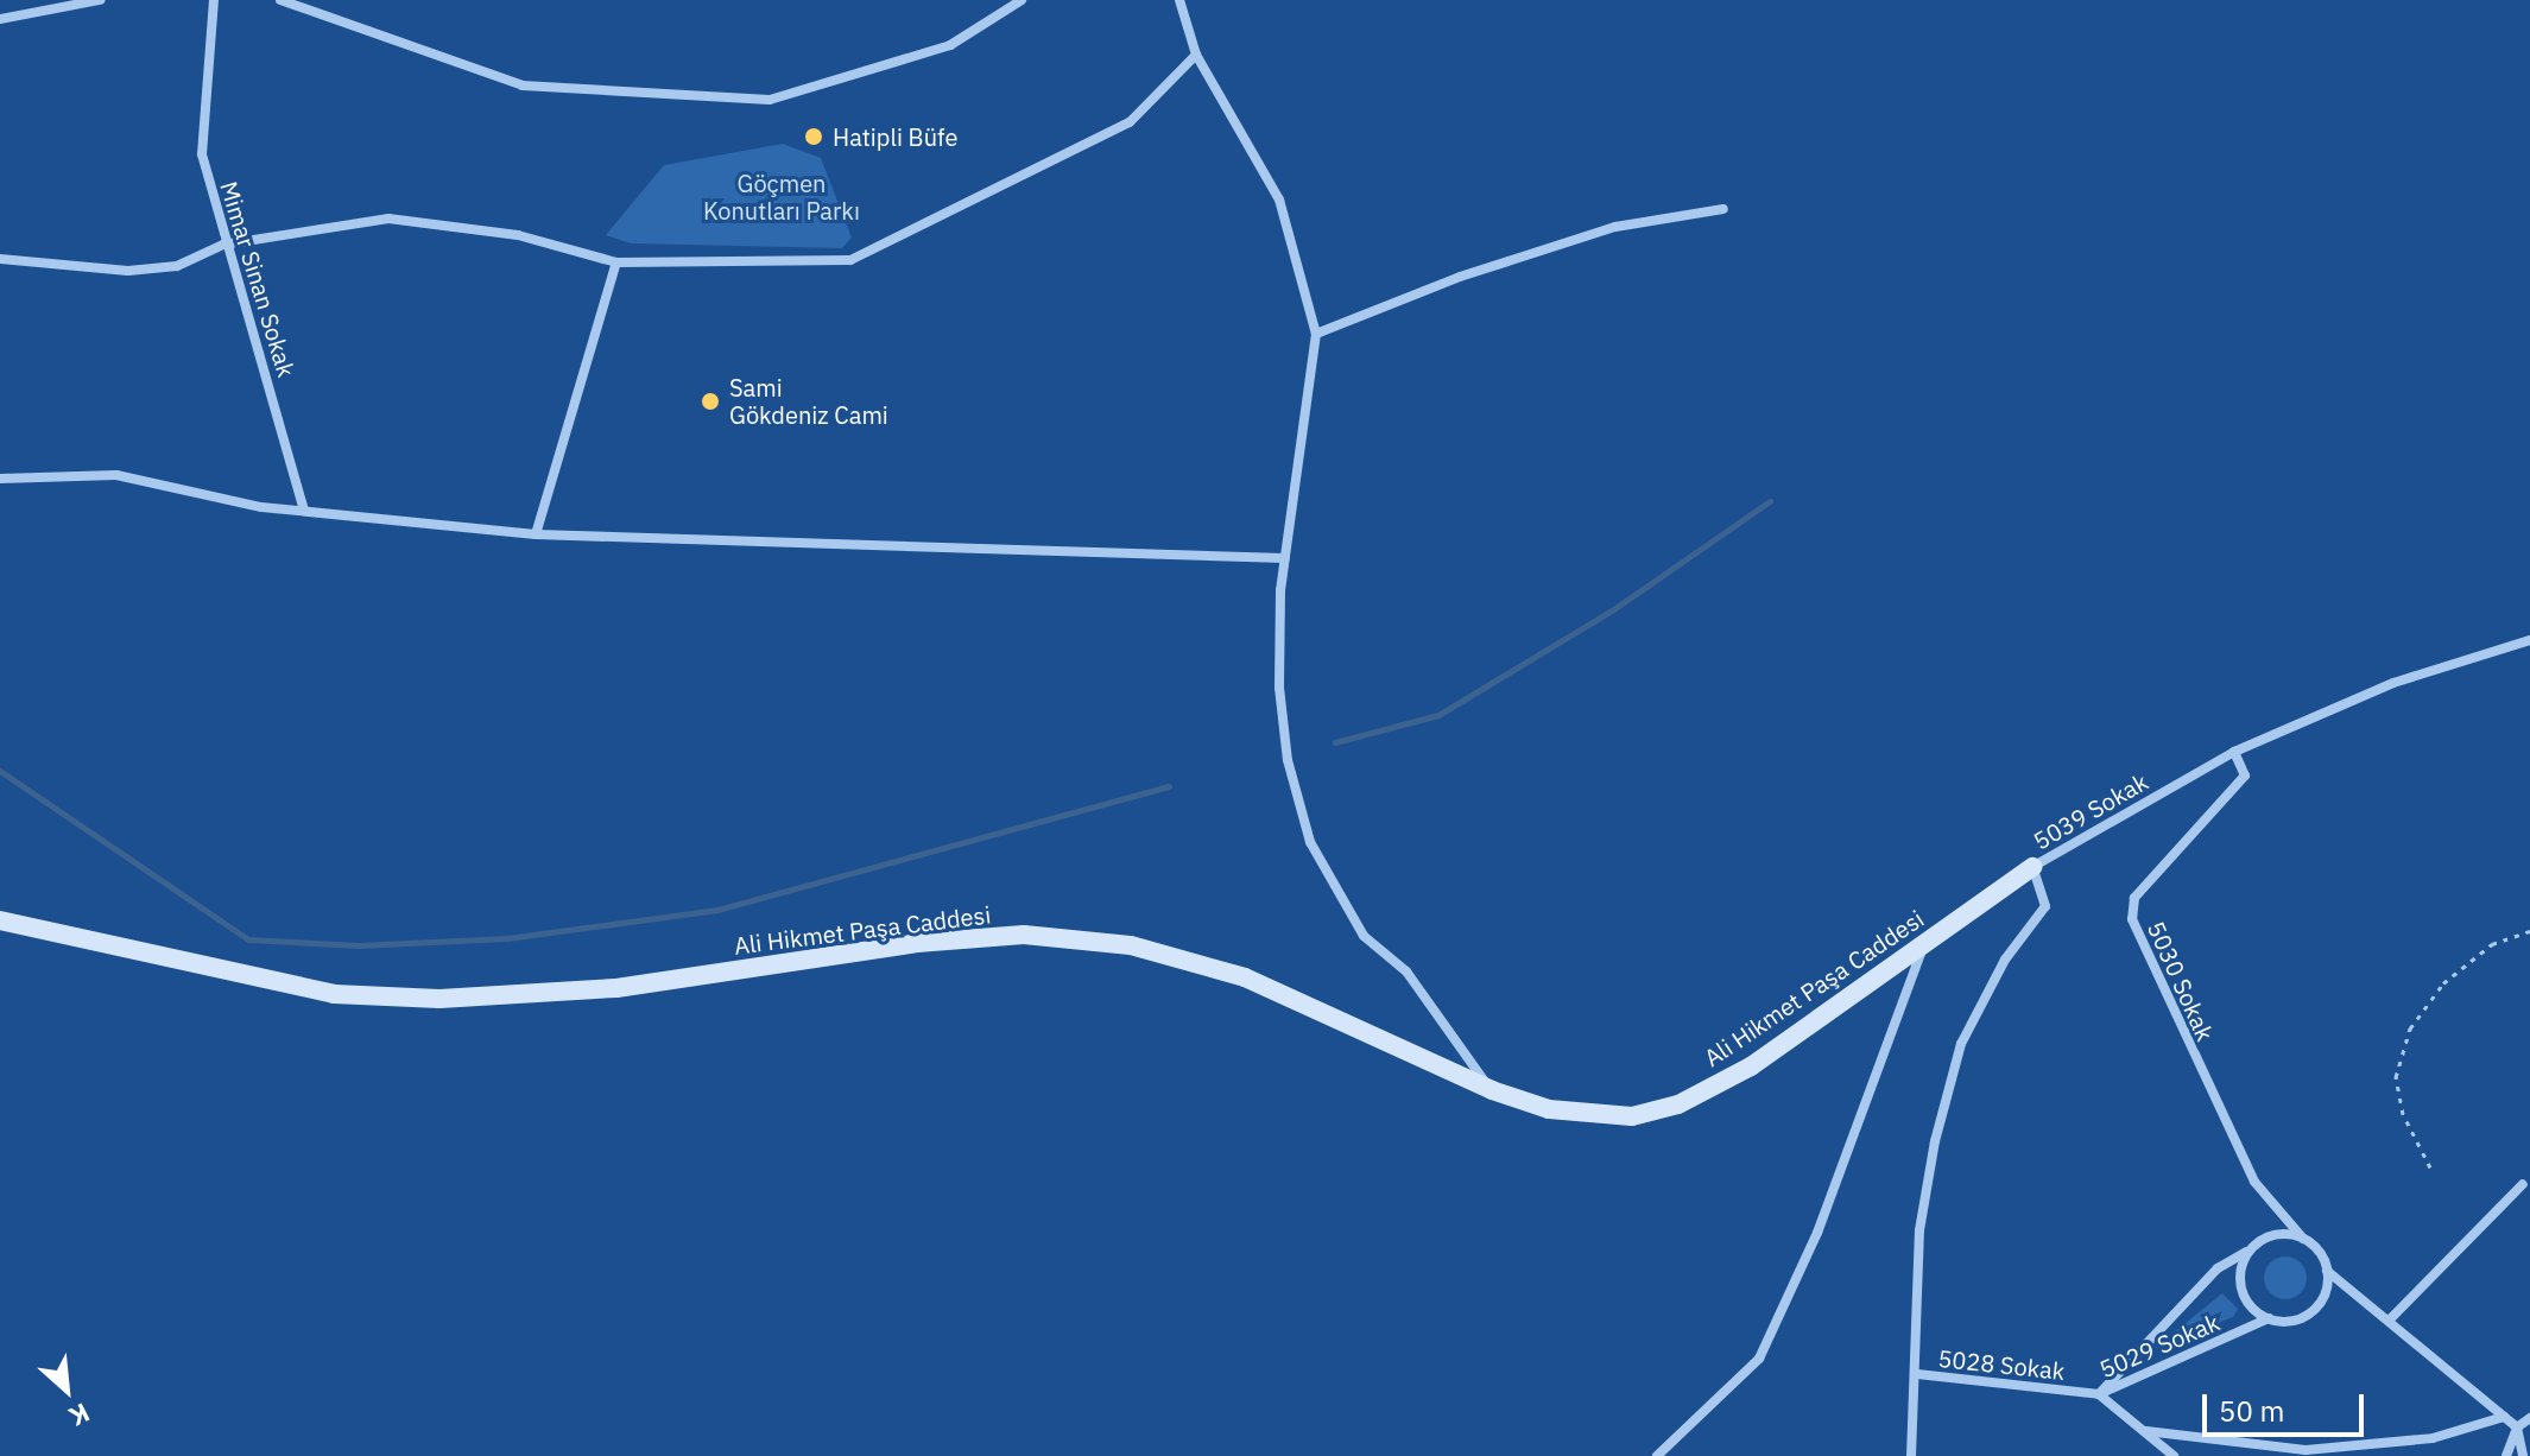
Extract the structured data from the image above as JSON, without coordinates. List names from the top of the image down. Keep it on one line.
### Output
{"streets":{"main road":["Ali Hikmet Paşa Caddesi"],"street":["Mimar Sinan Sokak","5039 Sokak","5030 Sokak","5029 Sokak","5028 Sokak"]},"crossings":[["5039 Sokak","Ali Hikmet Paşa Caddesi"],["5039 Sokak","5030 Sokak"],["5039 Sokak","5028 Sokak"],["5030 Sokak","5029 Sokak"],["5029 Sokak","5028 Sokak"]],"parks":["Göçmen Konutları Parkı"],"places":["Hatipli Büfe","Sami Gökdeniz Cami"],"scale_bar":"50 m","north":"bottom right"}
